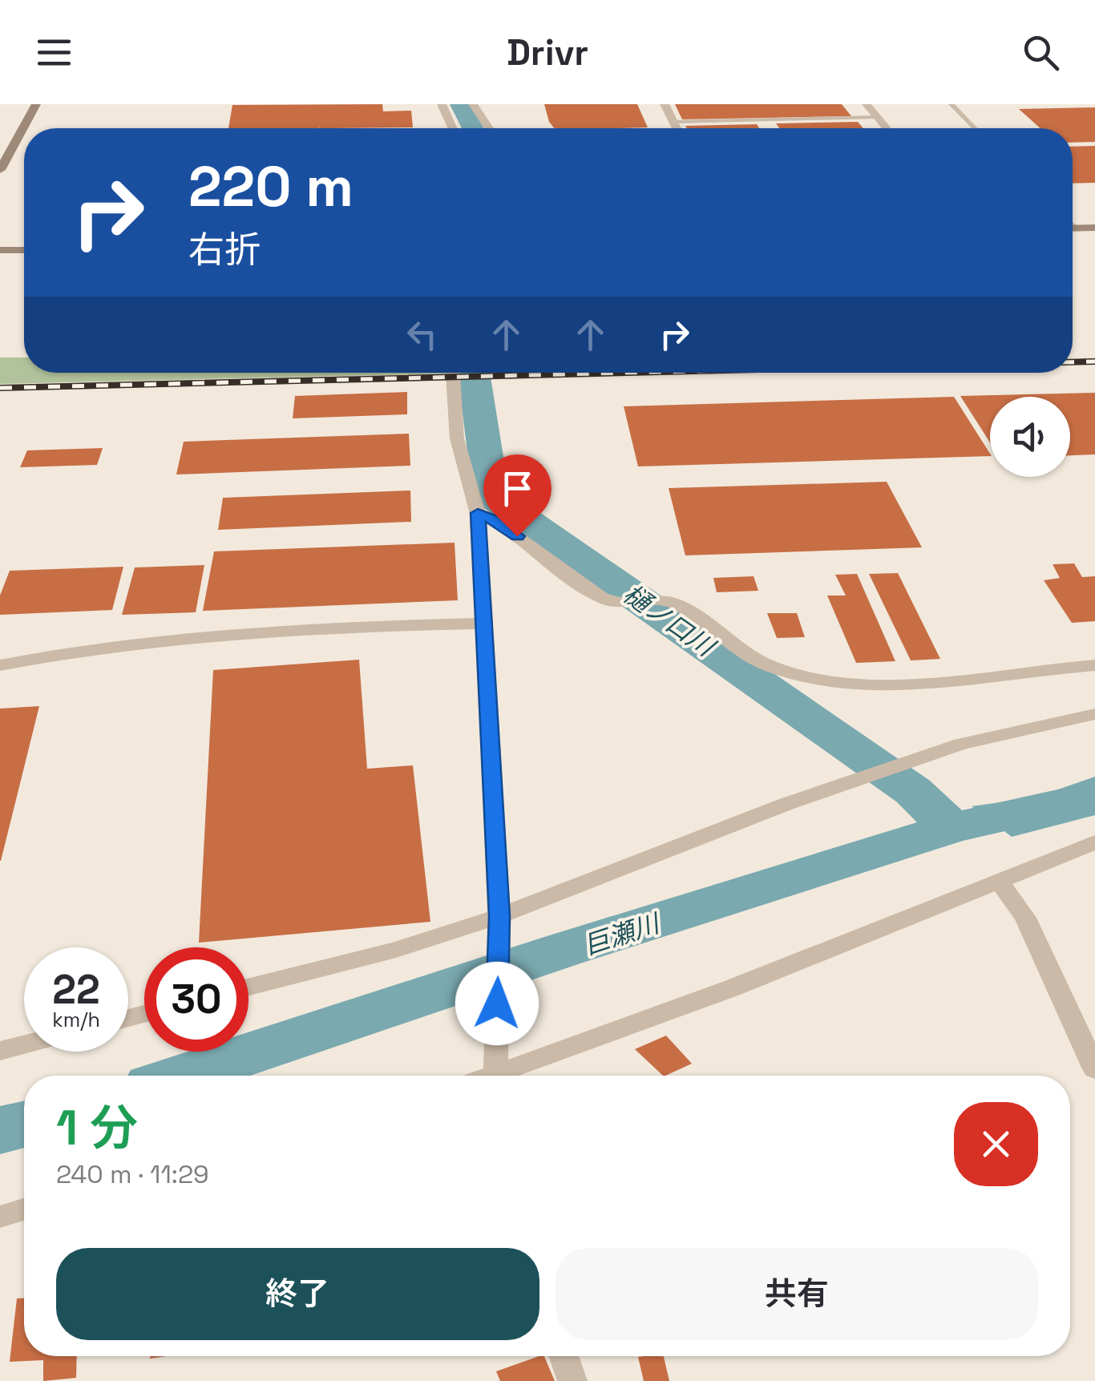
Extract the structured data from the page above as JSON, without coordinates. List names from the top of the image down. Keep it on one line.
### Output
{"water":["樋ノ口川","巨瀬川"],"page":{"header":"Drivr","turn":["220 m","右折"],"speed":"22 km/h","limit":"30","heading":["1 分","240 m · 11:29"],"buttons":["終了","共有"]}}
